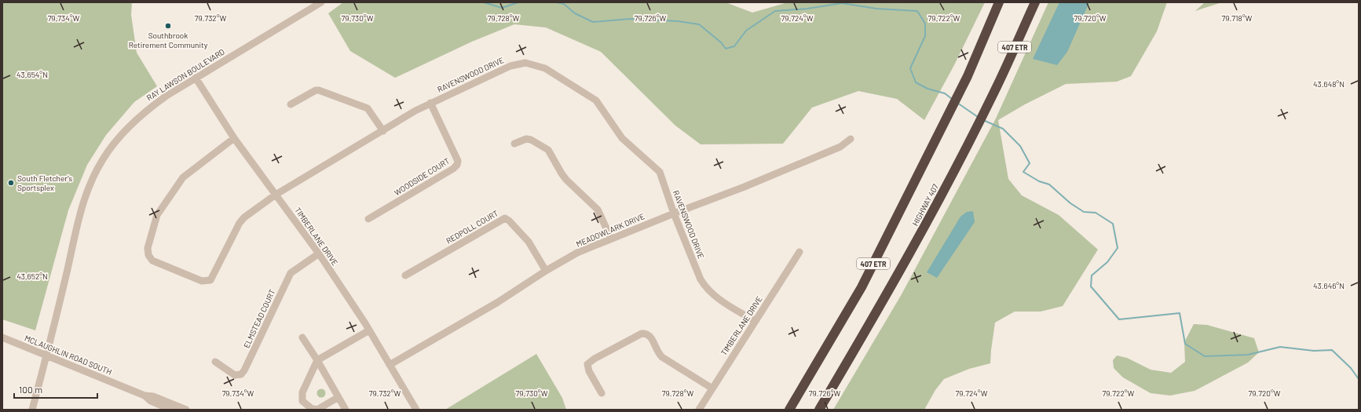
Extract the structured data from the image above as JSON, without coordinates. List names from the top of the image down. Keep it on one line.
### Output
{"streets":{"highway":["407 ETR","HIGHWAY 407"],"street":["RAY LAWSON BOULEVARD","RAVENSWOOD DRIVE","WOODSIDE COURT","REDPOLL COURT","MEADOWLARK DRIVE","TIMBERLANE DRIVE","ELMSTEAD COURT","MCLAUGHLIN ROAD SOUTH"]},"crossings":[["RAY LAWSON BOULEVARD","TIMBERLANE DRIVE"],["RAY LAWSON BOULEVARD","MCLAUGHLIN ROAD SOUTH"],["RAVENSWOOD DRIVE","WOODSIDE COURT"],["RAVENSWOOD DRIVE","MEADOWLARK DRIVE"],["RAVENSWOOD DRIVE","TIMBERLANE DRIVE"],["REDPOLL COURT","MEADOWLARK DRIVE"],["MEADOWLARK DRIVE","TIMBERLANE DRIVE"],["TIMBERLANE DRIVE","ELMSTEAD COURT"]],"places":["Southbrook Retirement Community","South Fletcher's Sportsplex"],"scale_bar":"100 m","coordinates":["79.734°W","79.730°W","79.728°W","79.718°W","79.732°W","79.726°W","79.724°W","79.722°W","79.720°W","43.654°N","43.648°N","43.652°N","43.646°N"]}
